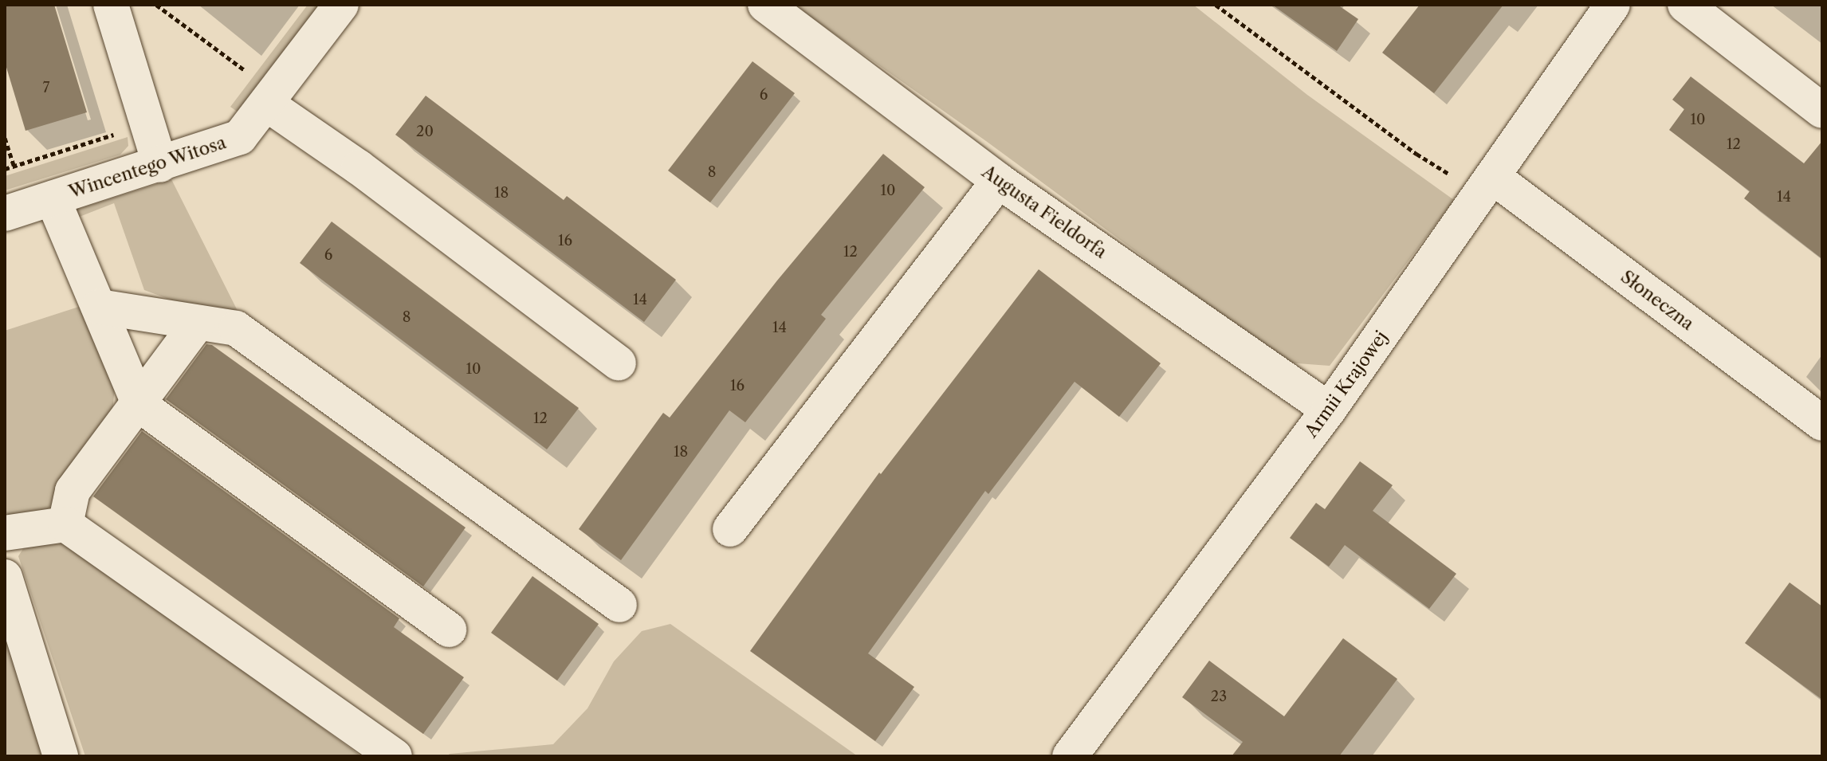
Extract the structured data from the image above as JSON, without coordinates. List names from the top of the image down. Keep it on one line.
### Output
{"streets":{"street":["Wincentego Witosa","Augusta Fieldorfa","Słoneczna","Armii Krajowej"]},"crossings":[["Augusta Fieldorfa","Armii Krajowej"],["Słoneczna","Armii Krajowej"]],"house_numbers":["7","6","10","20","12","8","10","18","14","16","12","6","14","8","14","10","16","12","18","23"]}
